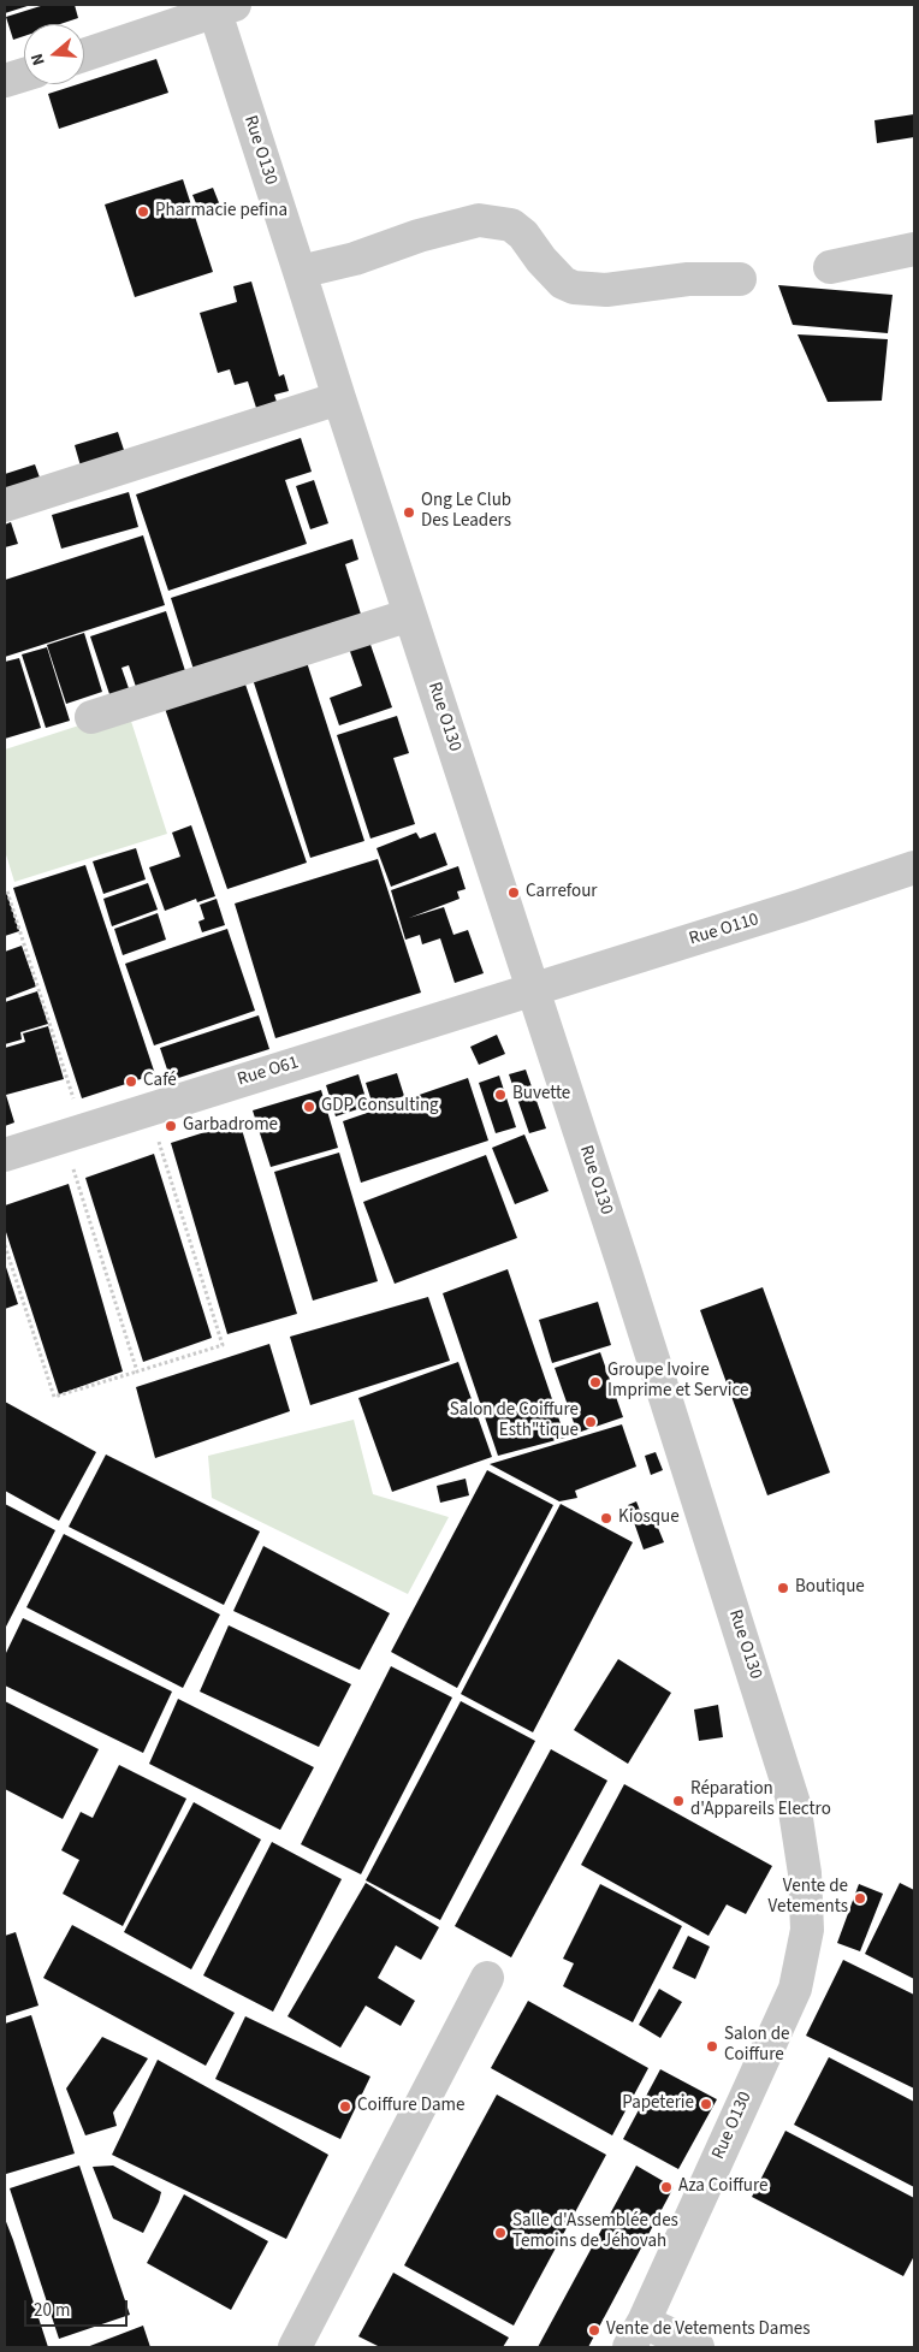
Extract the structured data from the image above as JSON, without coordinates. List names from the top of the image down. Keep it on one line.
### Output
{"streets":{"street":["Rue O130","Rue O110","Rue O61"]},"crossings":[["Rue O130","Rue O110"],["Rue O130","Rue O61"],["Rue O110","Rue O61"]],"places":["Pharmacie pefina","Ong Le Club Des Leaders","Carrefour","Café","Buvette","GDP Consulting","Garbadrome","Groupe Ivoire Imprime et Service","Salon de Coiffure Esth\"tique","Kiosque","Boutique","Réparation d'Appareils Electro","Vente de Vetements","Salon de Coiffure","Papeterie","Coiffure Dame","Aza Coiffure","Salle d'Assemblée des Temoins de Jéhovah","Vente de Vetements Dames"],"scale_bar":"20 m","north":"left"}
